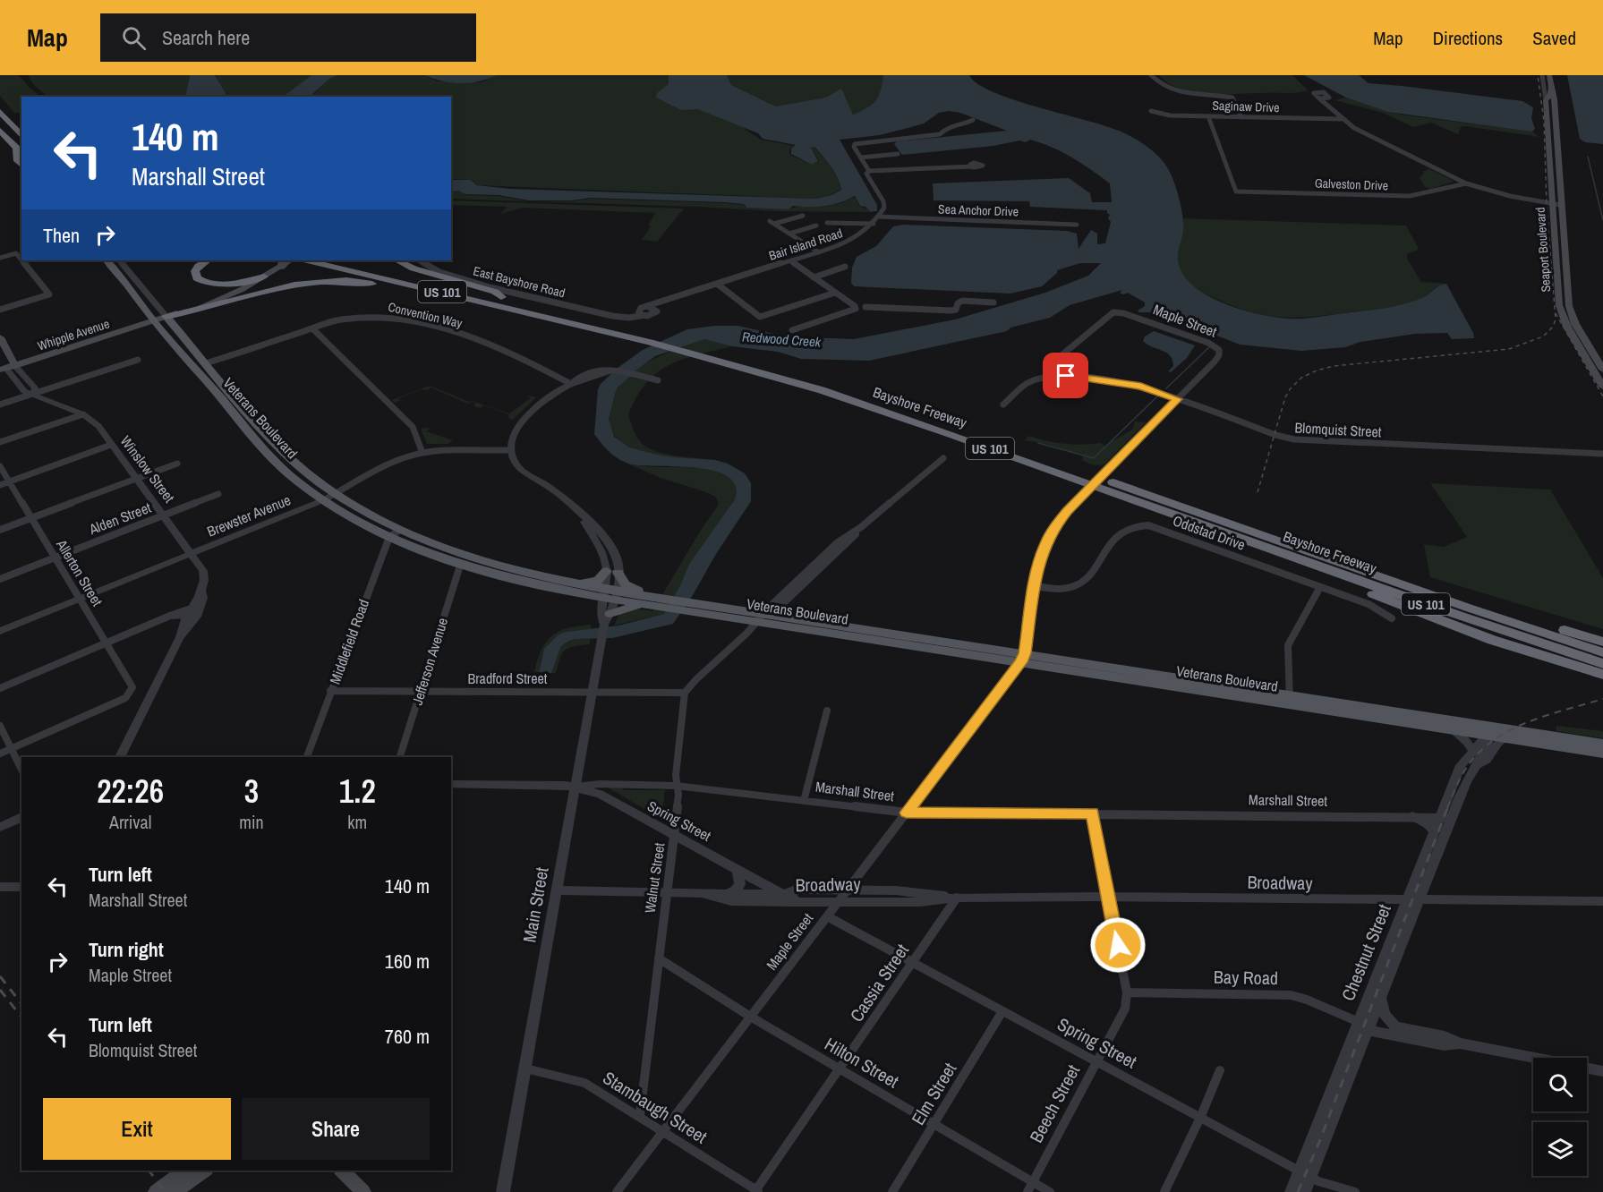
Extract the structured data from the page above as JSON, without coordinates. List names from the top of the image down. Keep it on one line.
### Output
{"streets":{"highway":["US 101","Bayshore Freeway"],"main road":["Seaport Boulevard","Whipple Avenue","Veterans Boulevard"],"street":["Saginaw Drive","Galveston Drive","Sea Anchor Drive","Bair Island Road","East Bayshore Road","Convention Way","Maple Street","Blomquist Street","Winslow Street","Brewster Avenue","Alden Street","Oddstad Drive","Allerton Street","Middlefield Road","Jefferson Avenue","Bradford Street","Marshall Street","Spring Street","Walnut Street","Broadway","Main Street","Chestnut Street","Bay Road","Cassia Street","Hilton Street","Elm Street","Beech Street","Stambaugh Street"]},"crossings":[["Saginaw Drive","Galveston Drive"],["Sea Anchor Drive","Bair Island Road"],["Bair Island Road","East Bayshore Road"],["Convention Way","Veterans Boulevard"],["Maple Street","Veterans Boulevard"],["Maple Street","Blomquist Street"],["Maple Street","Oddstad Drive"],["Maple Street","Marshall Street"],["Maple Street","Spring Street"],["Maple Street","Broadway"],["Maple Street","Hilton Street"],["Maple Street","Stambaugh Street"],["Whipple Avenue","Veterans Boulevard"],["Whipple Avenue","Winslow Street"],["Veterans Boulevard","Brewster Avenue"],["Veterans Boulevard","Middlefield Road"],["Veterans Boulevard","Jefferson Avenue"],["Veterans Boulevard","Main Street"],["Veterans Boulevard","Chestnut Street"],["Winslow Street","Brewster Avenue"],["Winslow Street","Alden Street"],["Brewster Avenue","Allerton Street"],["Brewster Avenue","Main Street"],["Alden Street","Allerton Street"],["Middlefield Road","Bradford Street"],["Jefferson Avenue","Bradford Street"],["Bradford Street","Walnut Street"],["Bradford Street","Main Street"],["Marshall Street","Spring Street"],["Marshall Street","Walnut Street"],["Marshall Street","Main Street"],["Marshall Street","Chestnut Street"],["Marshall Street","Beech Street"],["Spring Street","Walnut Street"],["Spring Street","Main Street"],["Spring Street","Chestnut Street"],["Spring Street","Cassia Street"],["Spring Street","Elm Street"],["Spring Street","Beech Street"],["Walnut Street","Broadway"],["Walnut Street","Hilton Street"],["Walnut Street","Stambaugh Street"],["Broadway","Main Street"],["Broadway","Chestnut Street"],["Broadway","Cassia Street"],["Broadway","Beech Street"],["Main Street","Stambaugh Street"],["Chestnut Street","Bay Road"],["Bay Road","Beech Street"],["Cassia Street","Hilton Street"],["Cassia Street","Stambaugh Street"],["Hilton Street","Elm Street"],["Hilton Street","Beech Street"]],"water":["Redwood Creek"],"page":{"header":"Map","search":"Search here","nav":["Map","Directions","Saved"],"turn":["140 m","Marshall Street"],"then":"Then","eta":["22:26","Arrival","3","min","1.2","km"],"list":[{"name":"Turn left","note":"Marshall Street","value":"140 m"},{"name":"Turn right","note":"Maple Street","value":"160 m"},{"name":"Turn left","note":"Blomquist Street","value":"760 m"}],"buttons":["Exit","Share"]}}
